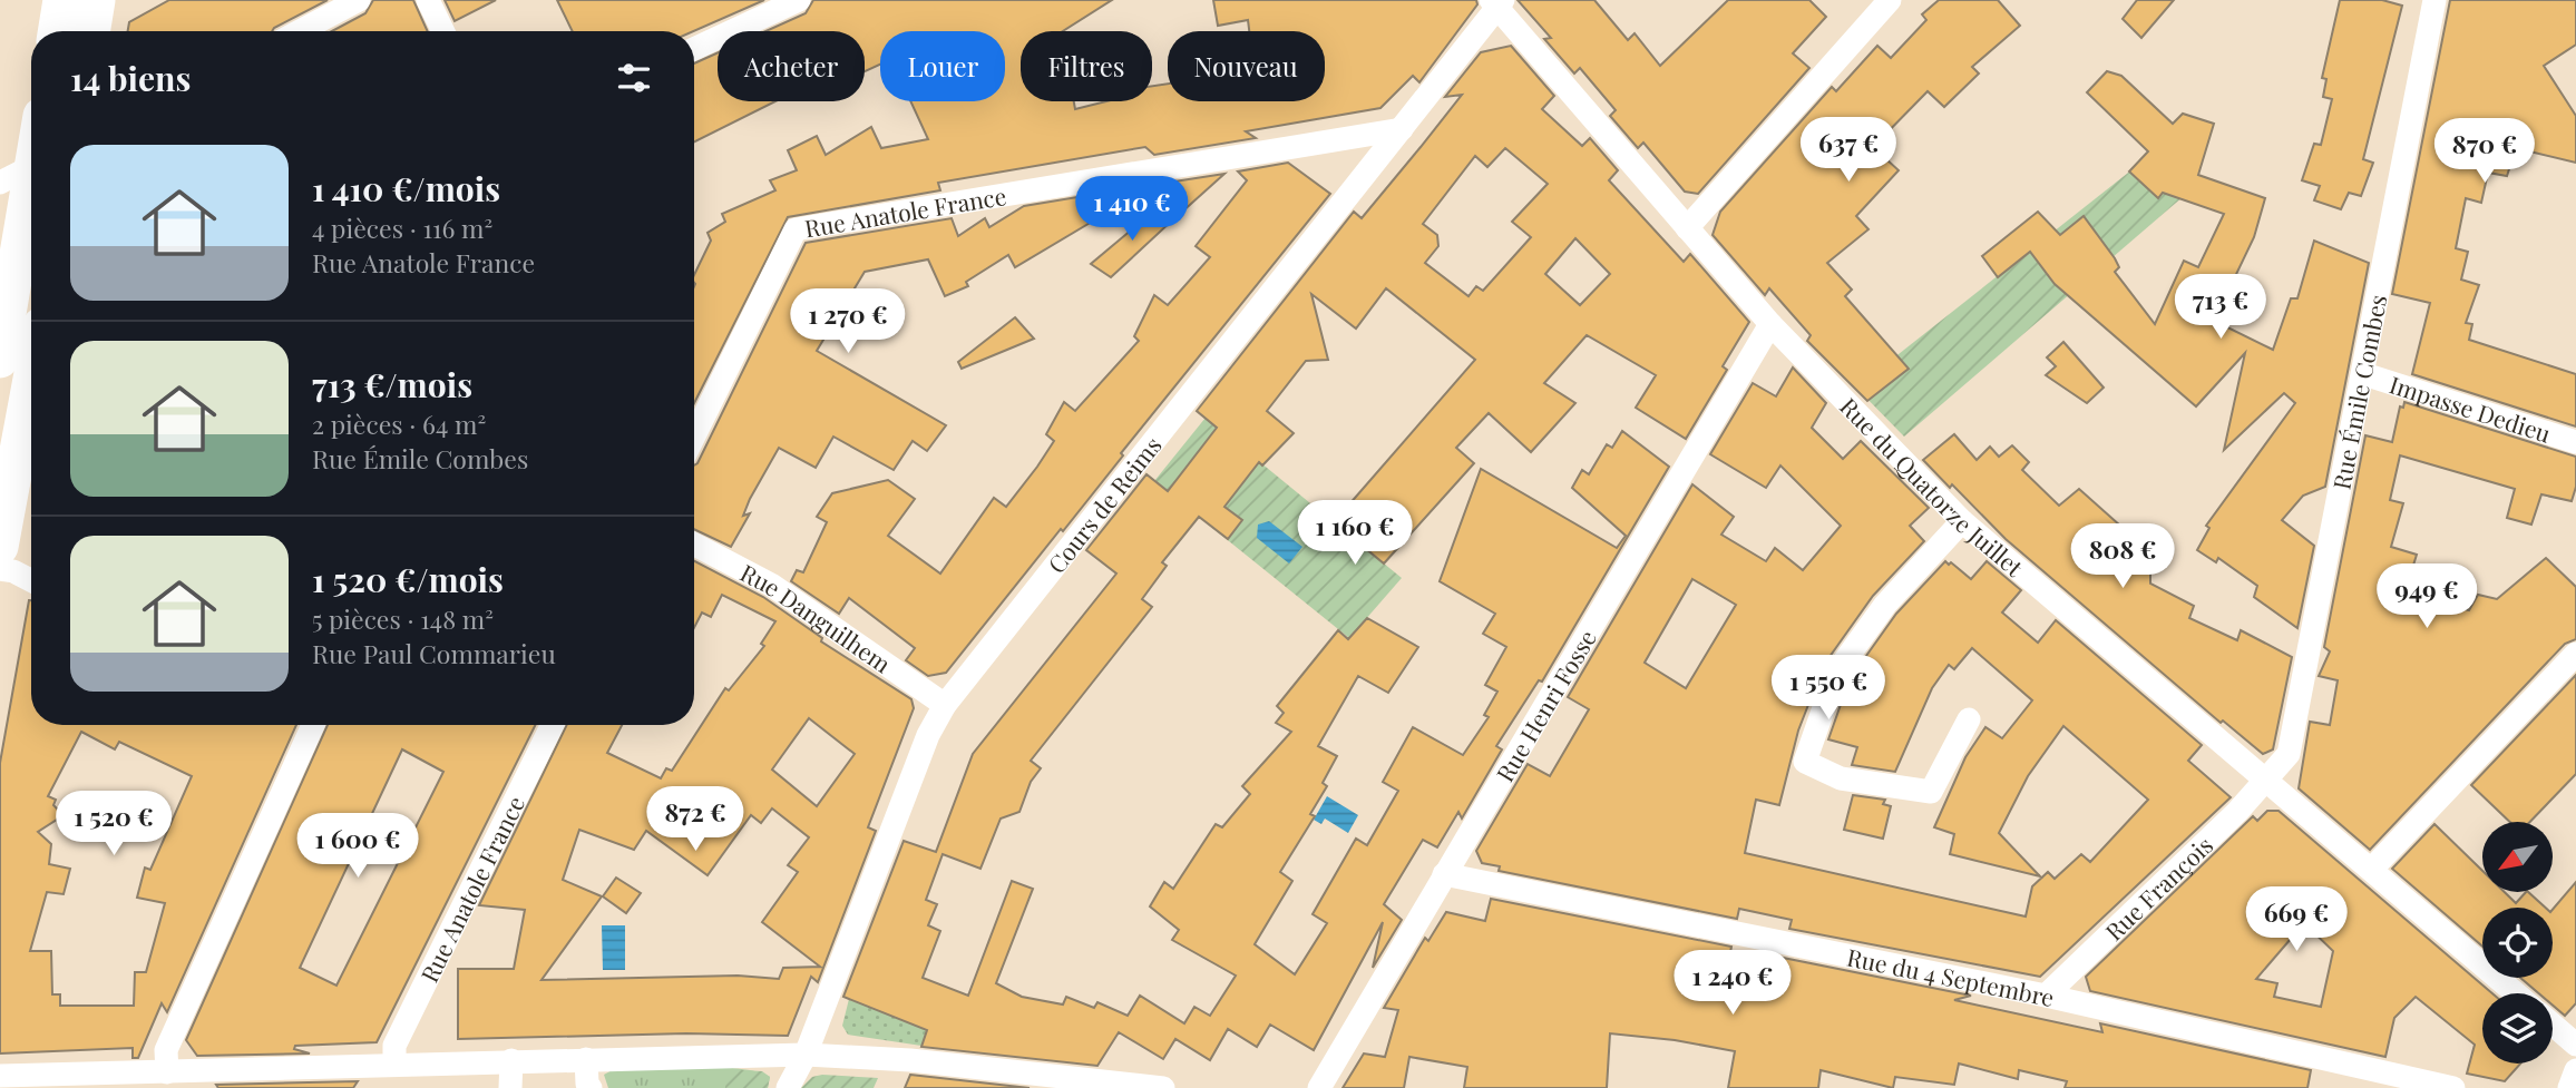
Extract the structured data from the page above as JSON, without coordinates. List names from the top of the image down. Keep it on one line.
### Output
{"streets":{"street":["Rue Anatole France","Rue Émile Combes","Impasse Dedieu","Rue du Quatorze Juillet","Cours de Reims","Rue Danguilhem","Rue Henri Fosse","Rue François","Rue du 4 Septembre"]},"crossings":[["Rue Anatole France","Cours de Reims"],["Rue Émile Combes","Impasse Dedieu"],["Rue Émile Combes","Rue du Quatorze Juillet"],["Rue Émile Combes","Rue François"],["Rue du Quatorze Juillet","Cours de Reims"],["Rue du Quatorze Juillet","Rue Henri Fosse"],["Rue du Quatorze Juillet","Rue François"],["Cours de Reims","Rue Danguilhem"],["Rue Henri Fosse","Rue du 4 Septembre"],["Rue François","Rue du 4 Septembre"]],"north":"bottom left","page":{"chip":["Acheter","Louer","Filtres","Nouveau"],"heading":"14 biens","price":["637 €","870 €","1 410 €","713 €","1 270 €","1 160 €","808 €","949 €","1 550 €","872 €","1 520 €","1 600 €","669 €","1 240 €"],"list":[{"name":"1 410 €/mois","note":"4 pièces · 116 m² · Rue Anatole France"},{"name":"713 €/mois","note":"2 pièces · 64 m² · Rue Émile Combes"},{"name":"1 520 €/mois","note":"5 pièces · 148 m² · Rue Paul Commarieu"}]}}
